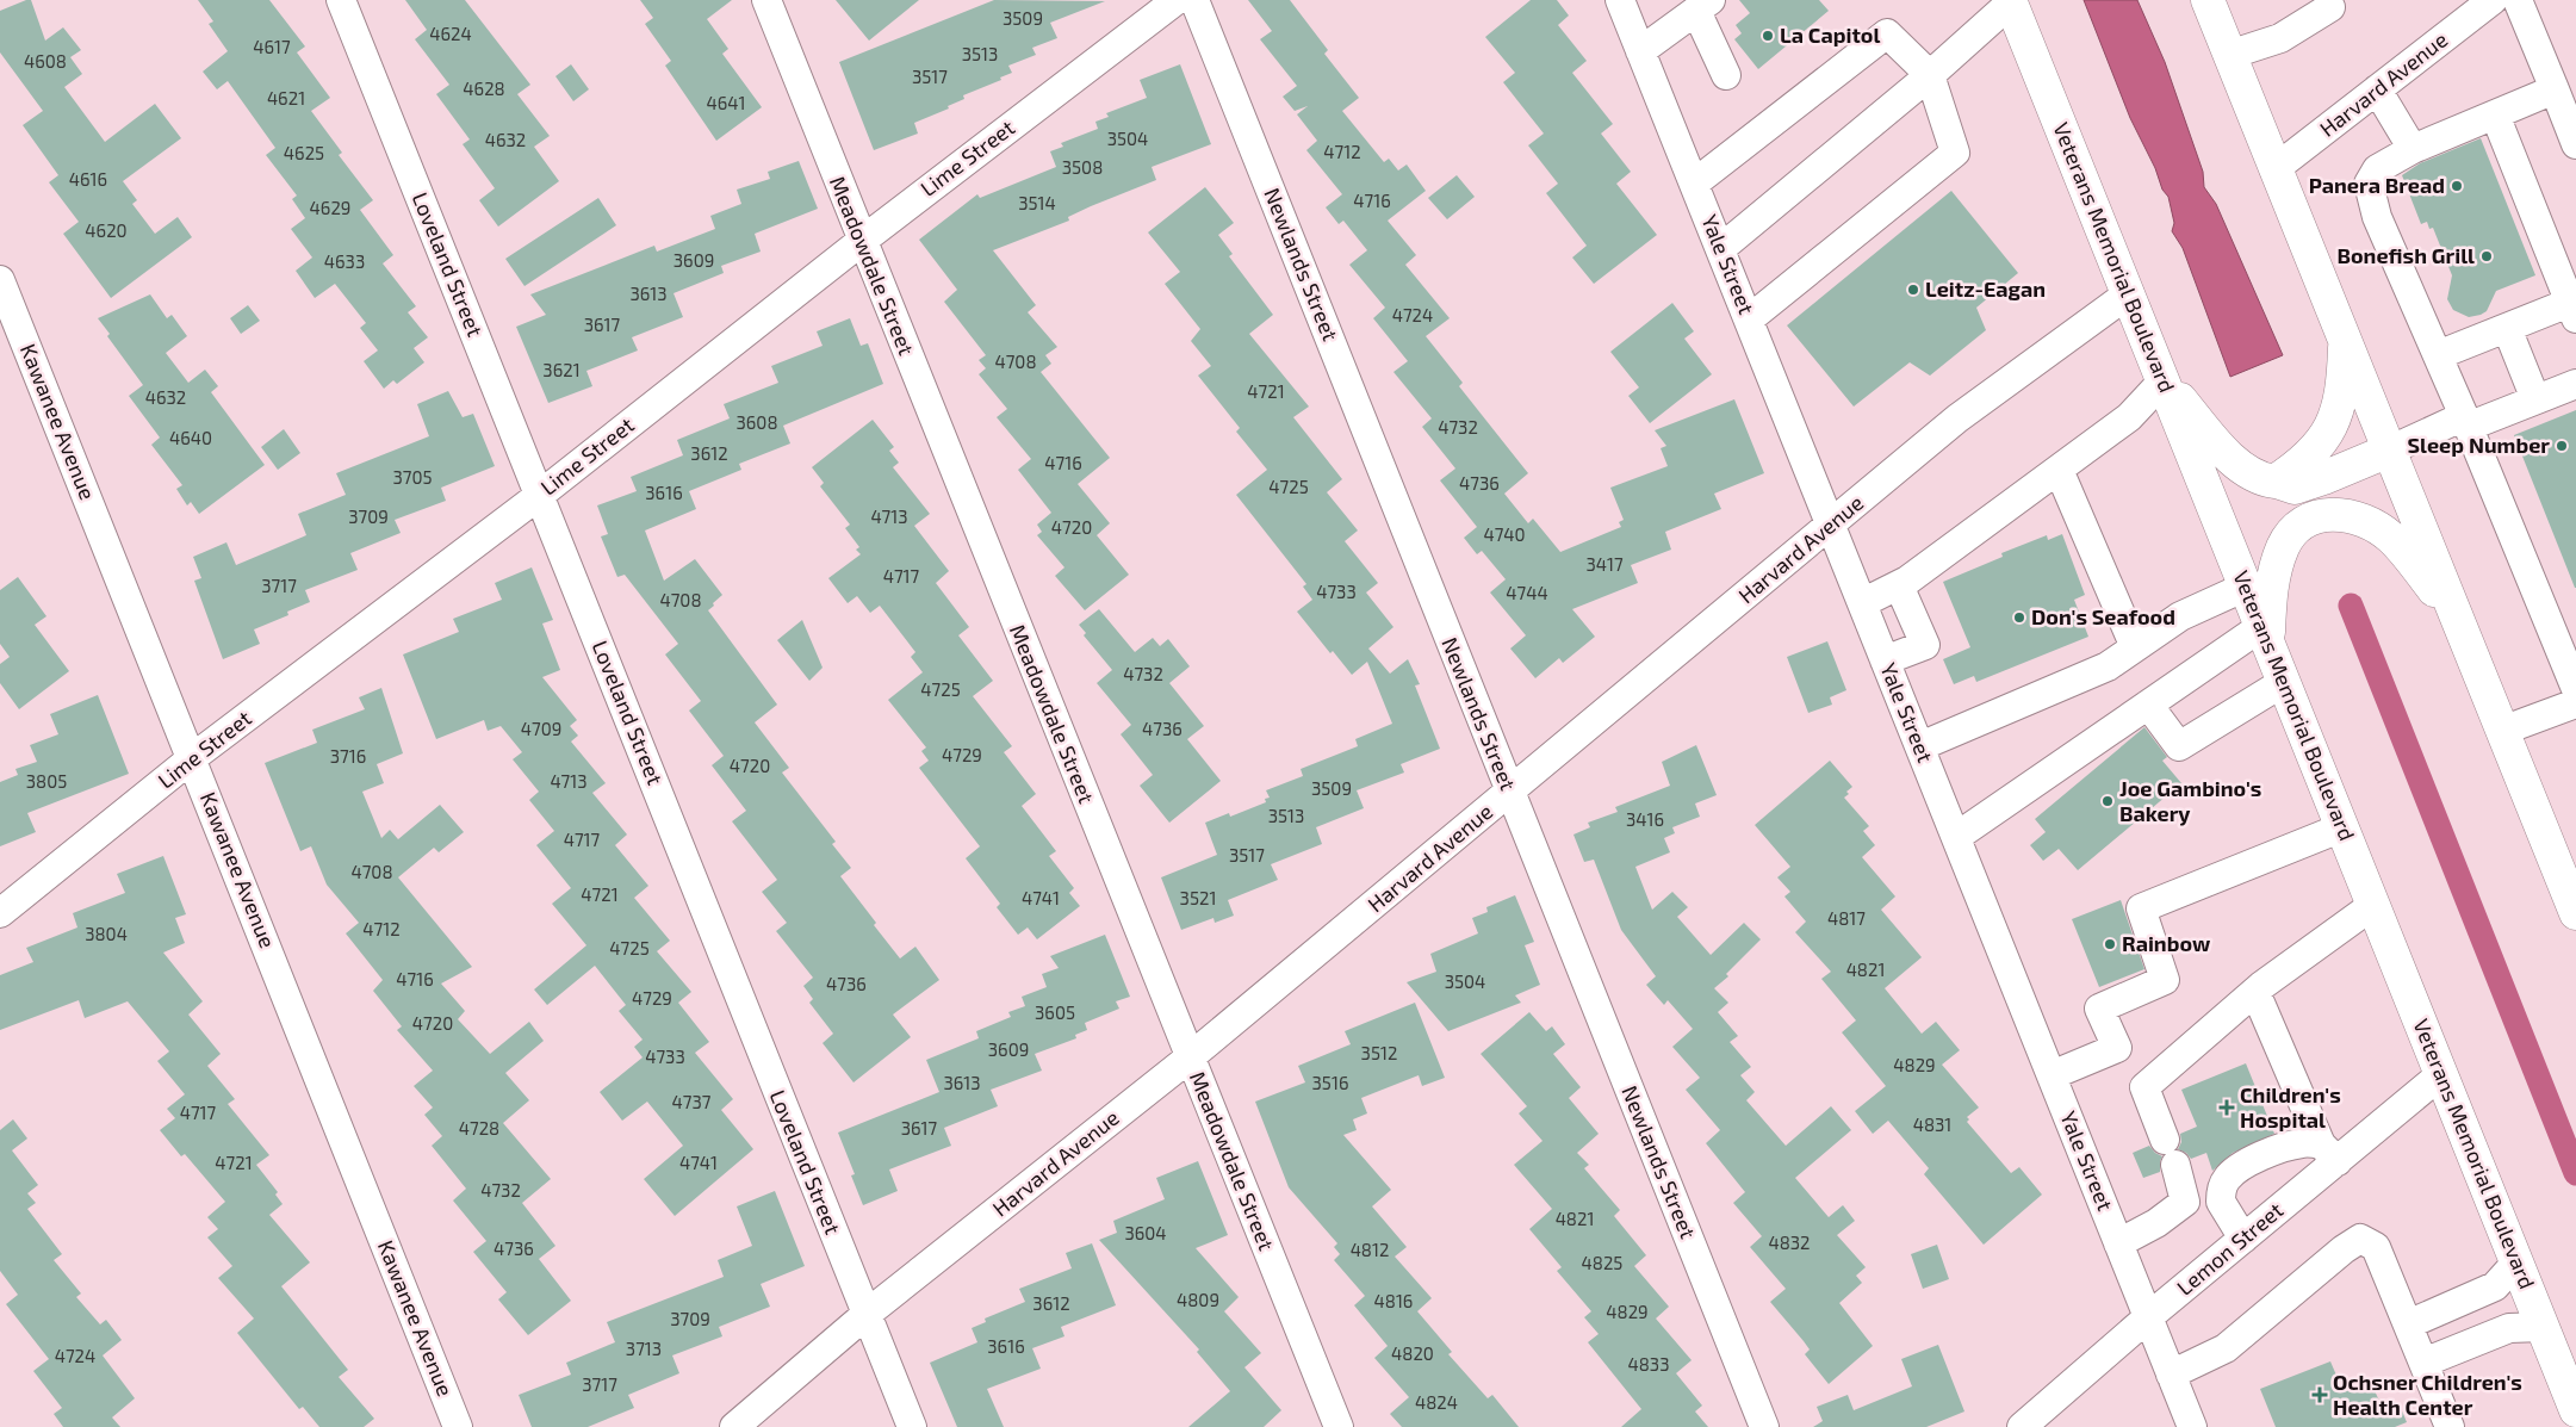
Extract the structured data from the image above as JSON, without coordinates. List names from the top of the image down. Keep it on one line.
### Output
{"streets":{"main road":["Veterans Memorial Boulevard"],"street":["Harvard Avenue","Lime Street","Loveland Street","Newlands Street","Yale Street","Meadowdale Street","Kawanee Avenue","Lemon Street"]},"crossings":[["Harvard Avenue","Veterans Memorial Boulevard"],["Harvard Avenue","Loveland Street"],["Harvard Avenue","Newlands Street"],["Harvard Avenue","Yale Street"],["Harvard Avenue","Meadowdale Street"],["Lime Street","Loveland Street"],["Lime Street","Meadowdale Street"],["Lime Street","Kawanee Avenue"],["Veterans Memorial Boulevard","Lemon Street"],["Yale Street","Lemon Street"]],"places":{"other":["La Capitol","Panera Bread","Bonefish Grill","Leitz-Eagan","Sleep Number","Don's Seafood","Joe Gambino's Bakery","Rainbow"],"health":["Children's Hospital","Ochsner Children's Health Center"]},"house_numbers":["3509","4624","4617","3513","4608","3517","4628","4621","4641","3504","4632","4712","4625","3508","4616","4716","3514","4629","4620","3609","4633","3613","4724","3617","4708","3621","4721","4632","3608","4732","4640","3612","4716","3705","4736","4725","3616","3709","4713","4720","4740","3417","4717","3717","4733","4744","4708","4732","4725","4709","4736","4729","3716","4720","3805","4713","3509","3513","3416","4717","3517","4708","4721","4741","3521","4817","4712","3804","4725","4821","4716","3504","4736","4729","3605","4720","3609","3512","4733","4829","3613","3516","4737","4717","4831","4728","3617","4721","4741","4732","4821","3604","4832","4736","4812","4825","4809","4816","3612","4829","3709","3616","3713","4820","4724","4833","3717","4824"]}
